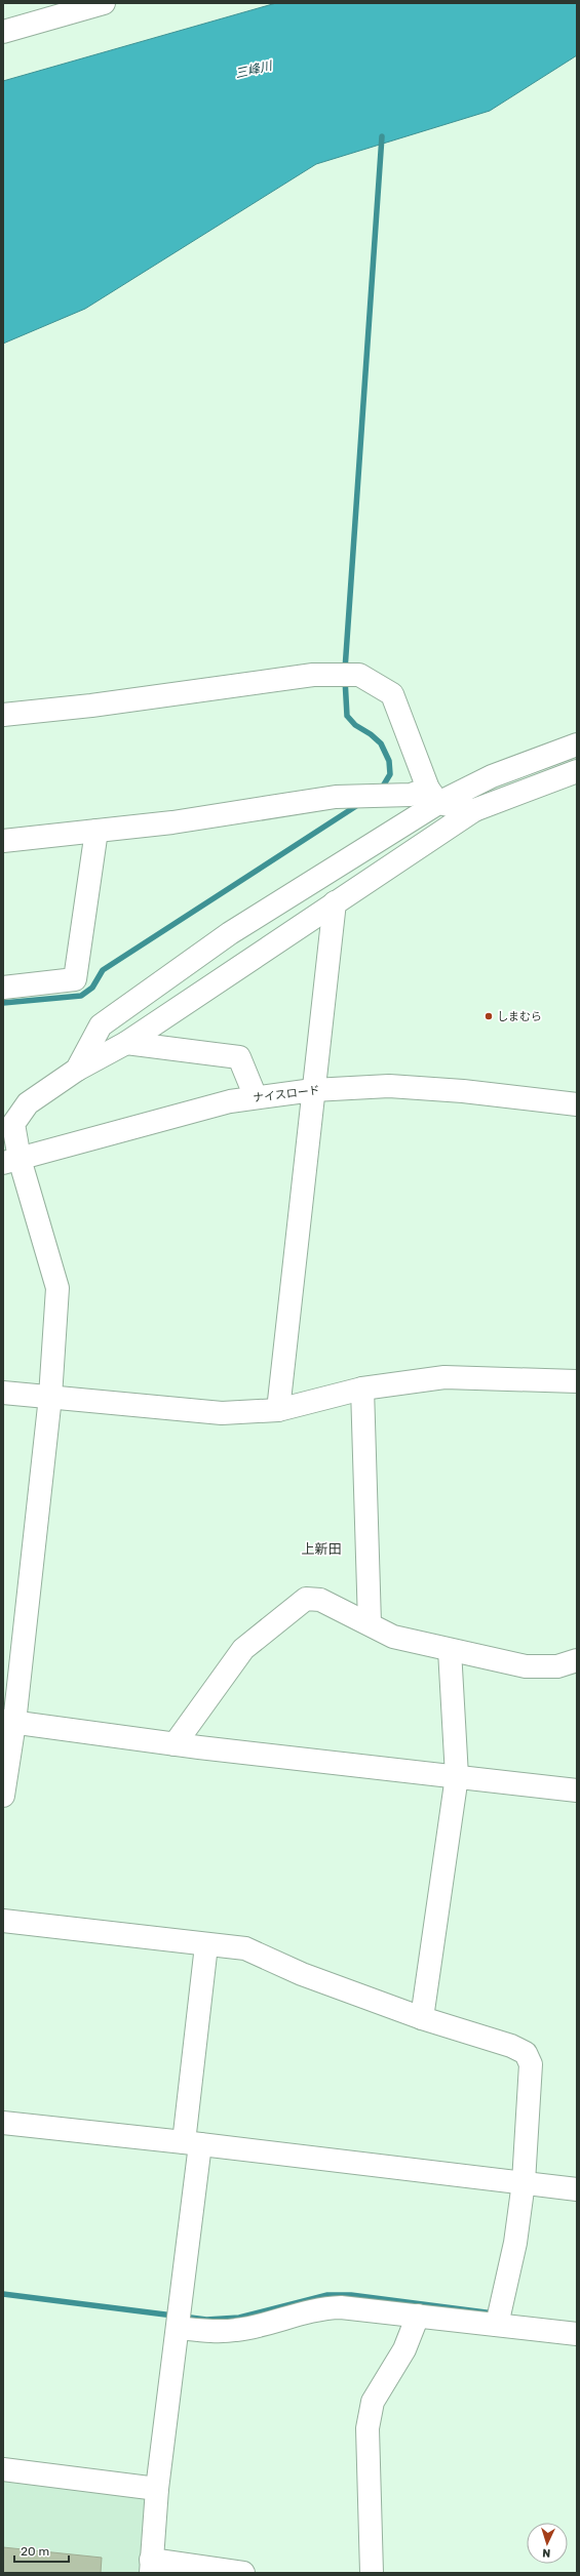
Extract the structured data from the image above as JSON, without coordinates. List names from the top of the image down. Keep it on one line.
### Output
{"streets":{"street":["ナイスロード"]},"districts":["上新田"],"water":["三峰川"],"places":["しまむら"],"scale_bar":"20 m","north":"bottom"}
